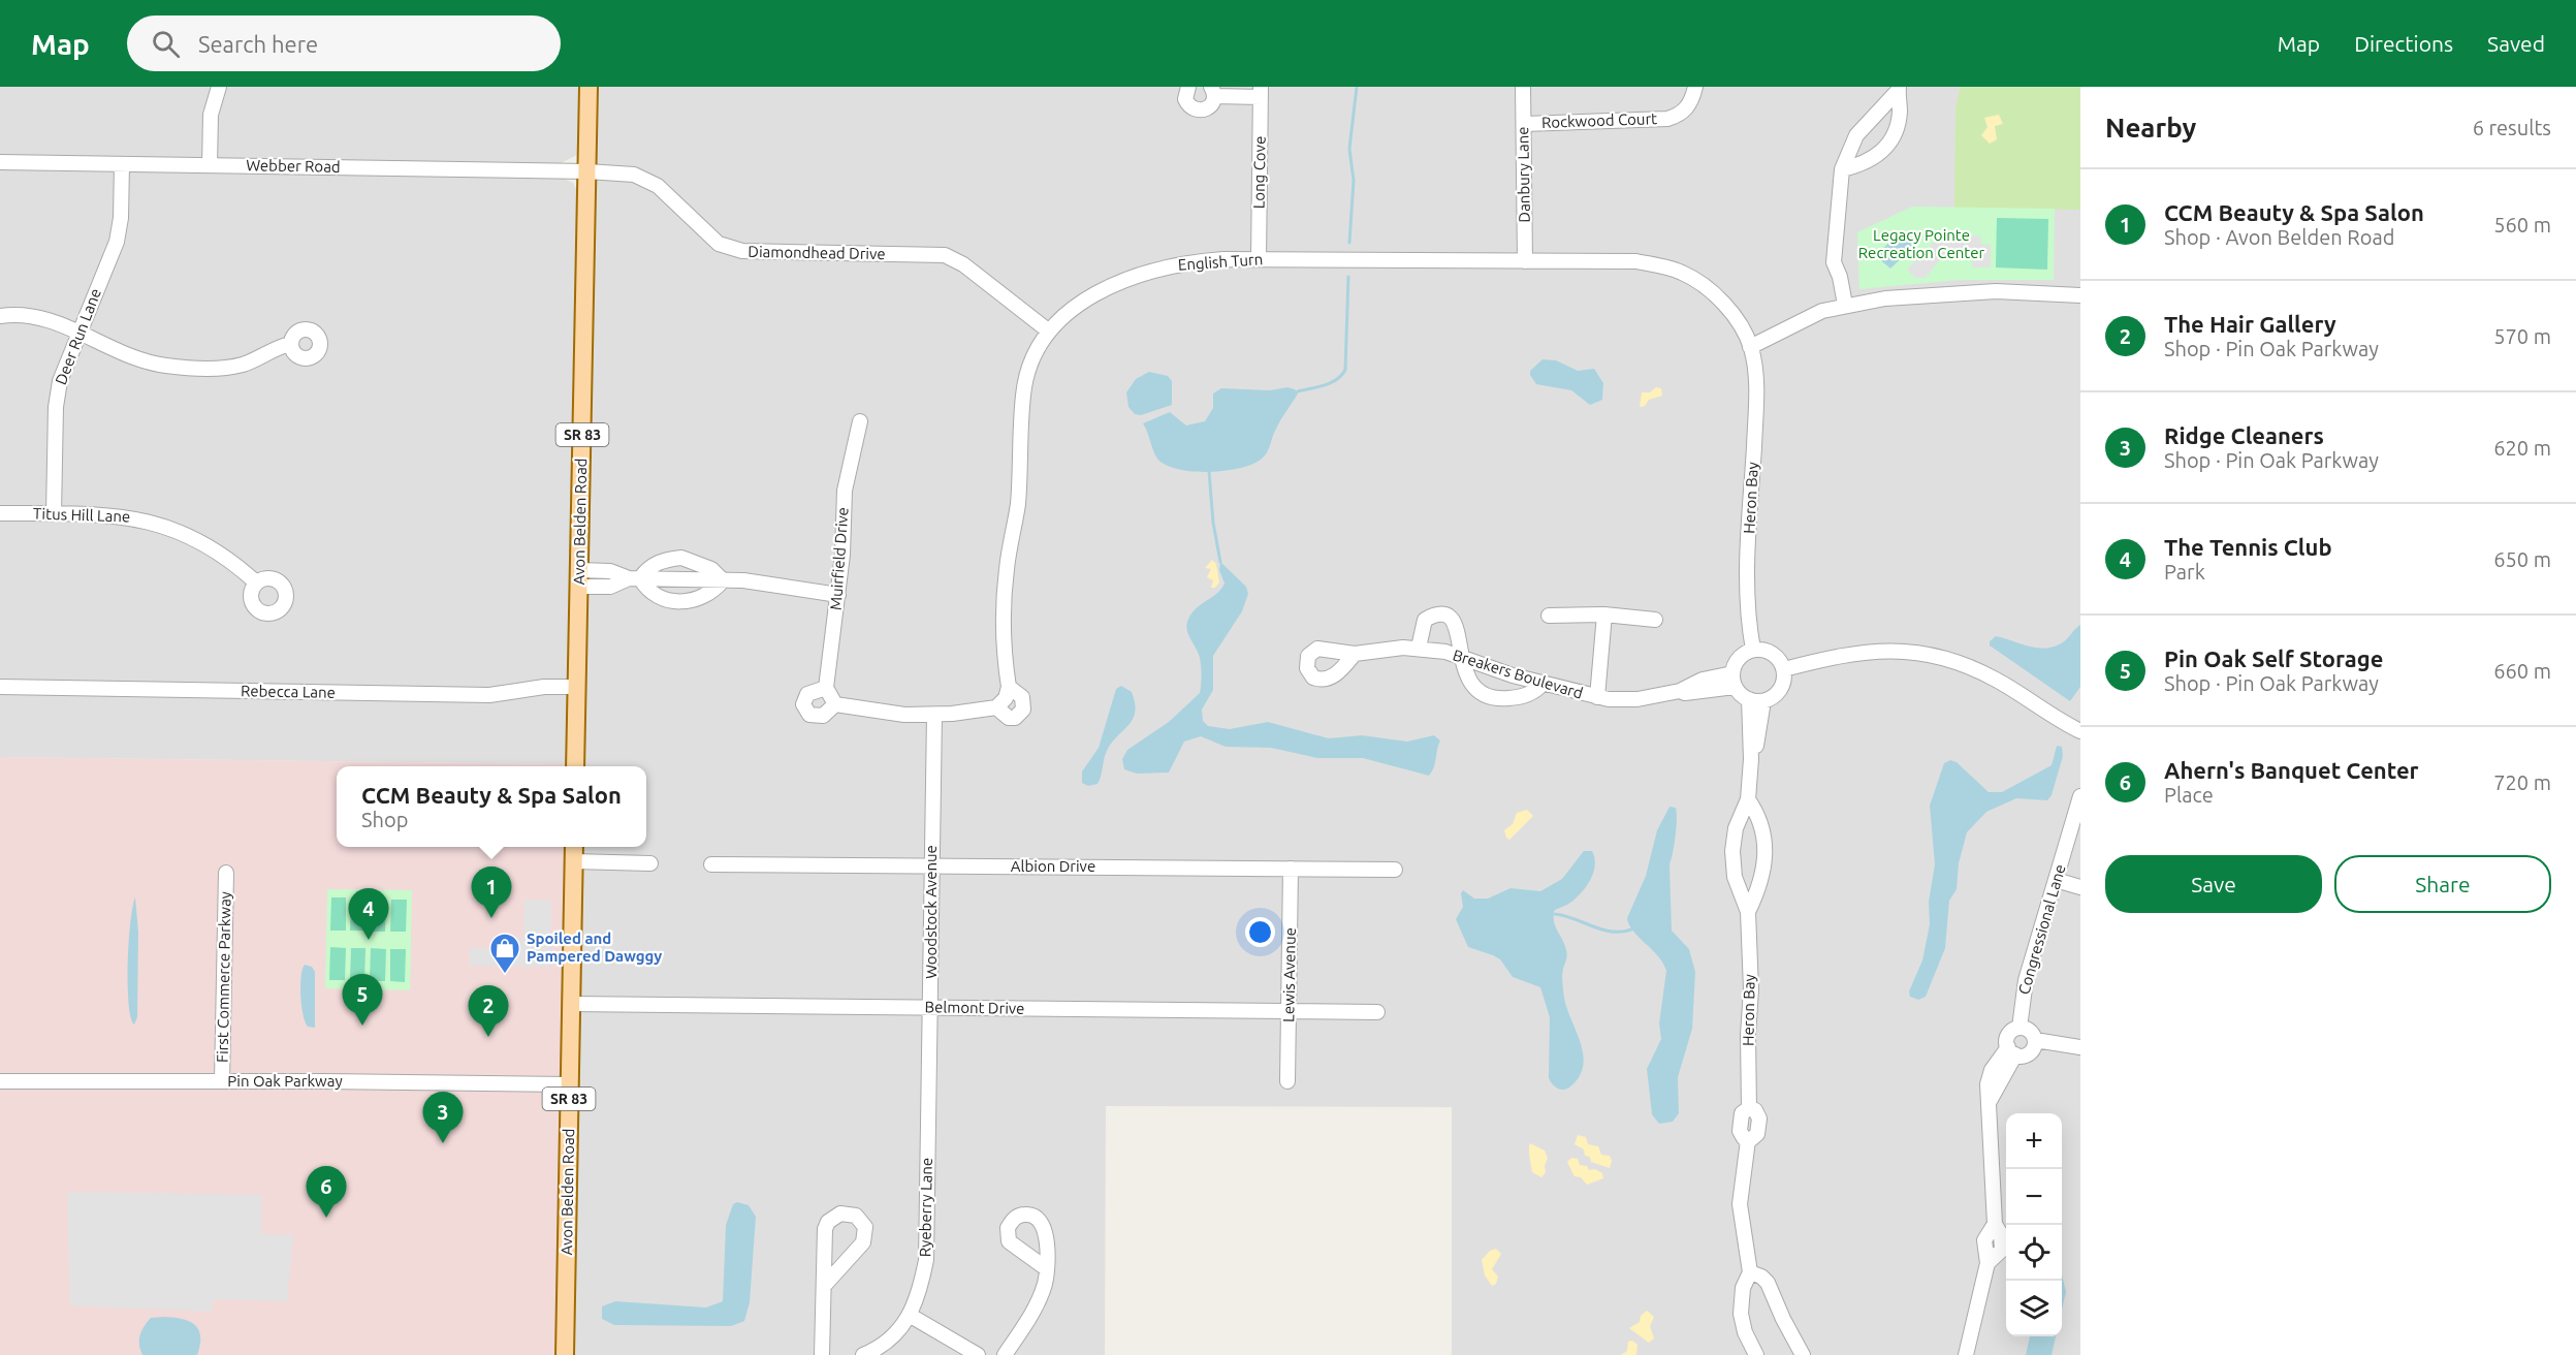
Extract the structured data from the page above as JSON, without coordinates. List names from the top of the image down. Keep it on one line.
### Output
{"streets":{"main road":["SR 83","Avon Belden Road"],"street":["Rockwood Court","Webber Road","Long Cove","Danbury Lane","Diamondhead Drive","English Turn","Deer Run Lane","Heron Bay","Titus Hill Lane","Muirfield Drive","Breakers Boulevard","Rebecca Lane","Albion Drive","Woodstock Avenue","Congressional Lane","Lewis Avenue","First Commerce Parkway","Belmont Drive","Pin Oak Parkway","Ryeberry Lane"]},"crossings":[["Rockwood Court","Danbury Lane"],["Webber Road","Diamondhead Drive"],["Webber Road","Deer Run Lane"],["Webber Road","Avon Belden Road"],["Long Cove","English Turn"],["Danbury Lane","English Turn"],["Diamondhead Drive","English Turn"],["Diamondhead Drive","Avon Belden Road"],["English Turn","Heron Bay"],["Deer Run Lane","Titus Hill Lane"],["Heron Bay","Breakers Boulevard"],["Avon Belden Road","Rebecca Lane"],["Avon Belden Road","Belmont Drive"],["Avon Belden Road","Pin Oak Parkway"],["Muirfield Drive","Woodstock Avenue"],["Albion Drive","Woodstock Avenue"],["Albion Drive","Lewis Avenue"],["Woodstock Avenue","Belmont Drive"],["Woodstock Avenue","Ryeberry Lane"],["Lewis Avenue","Belmont Drive"],["First Commerce Parkway","Pin Oak Parkway"]],"parks":["Legacy Pointe Recreation Center"],"places":{"shop":["Spoiled and Pampered Dawggy"]},"page":{"header":"Map","search":"Search here","nav":["Map","Directions","Saved"],"heading":["Nearby","6 results"],"list":[{"mark":"1","name":"CCM Beauty & Spa Salon","note":"Shop · Avon Belden Road","value":"560 m"},{"mark":"2","name":"The Hair Gallery","note":"Shop · Pin Oak Parkway","value":"570 m"},{"mark":"3","name":"Ridge Cleaners","note":"Shop · Pin Oak Parkway","value":"620 m"},{"mark":"4","name":"The Tennis Club","note":"Park","value":"650 m"},{"mark":"5","name":"Pin Oak Self Storage","note":"Shop · Pin Oak Parkway","value":"660 m"},{"mark":"6","name":"Ahern's Banquet Center","note":"Place","value":"720 m"}],"popup":["CCM Beauty & Spa Salon","Shop"],"buttons":["Save","Share"],"pins":["1","4","5","2","3","6"],"map_buttons":["+","−"]}}
